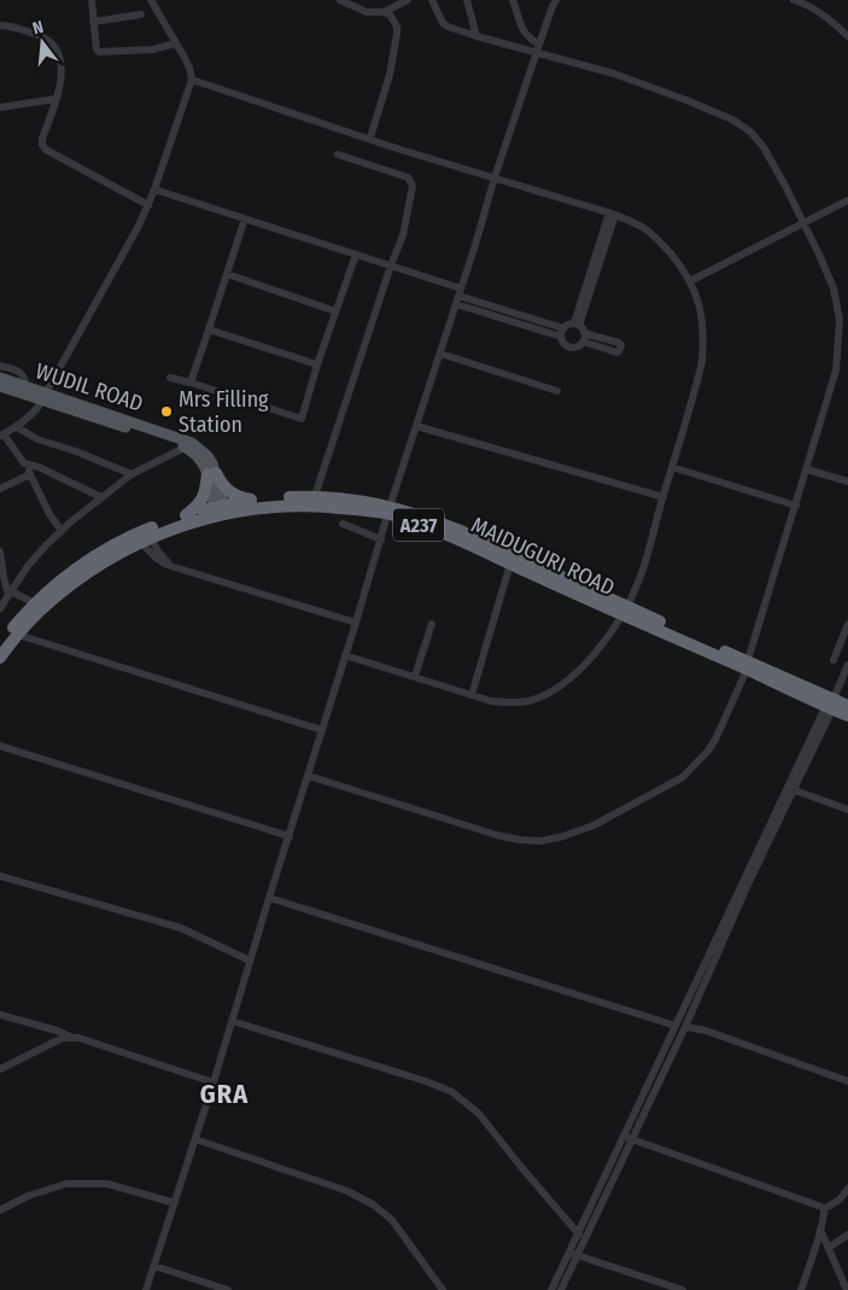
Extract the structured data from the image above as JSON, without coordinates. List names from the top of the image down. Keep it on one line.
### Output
{"streets":{"highway":["A237","MAIDUGURI ROAD"],"main road":["WUDIL ROAD"]},"crossings":[["WUDIL ROAD","MAIDUGURI ROAD"]],"districts":["GRA"],"places":["Mrs Filling Station"],"north":"top"}
